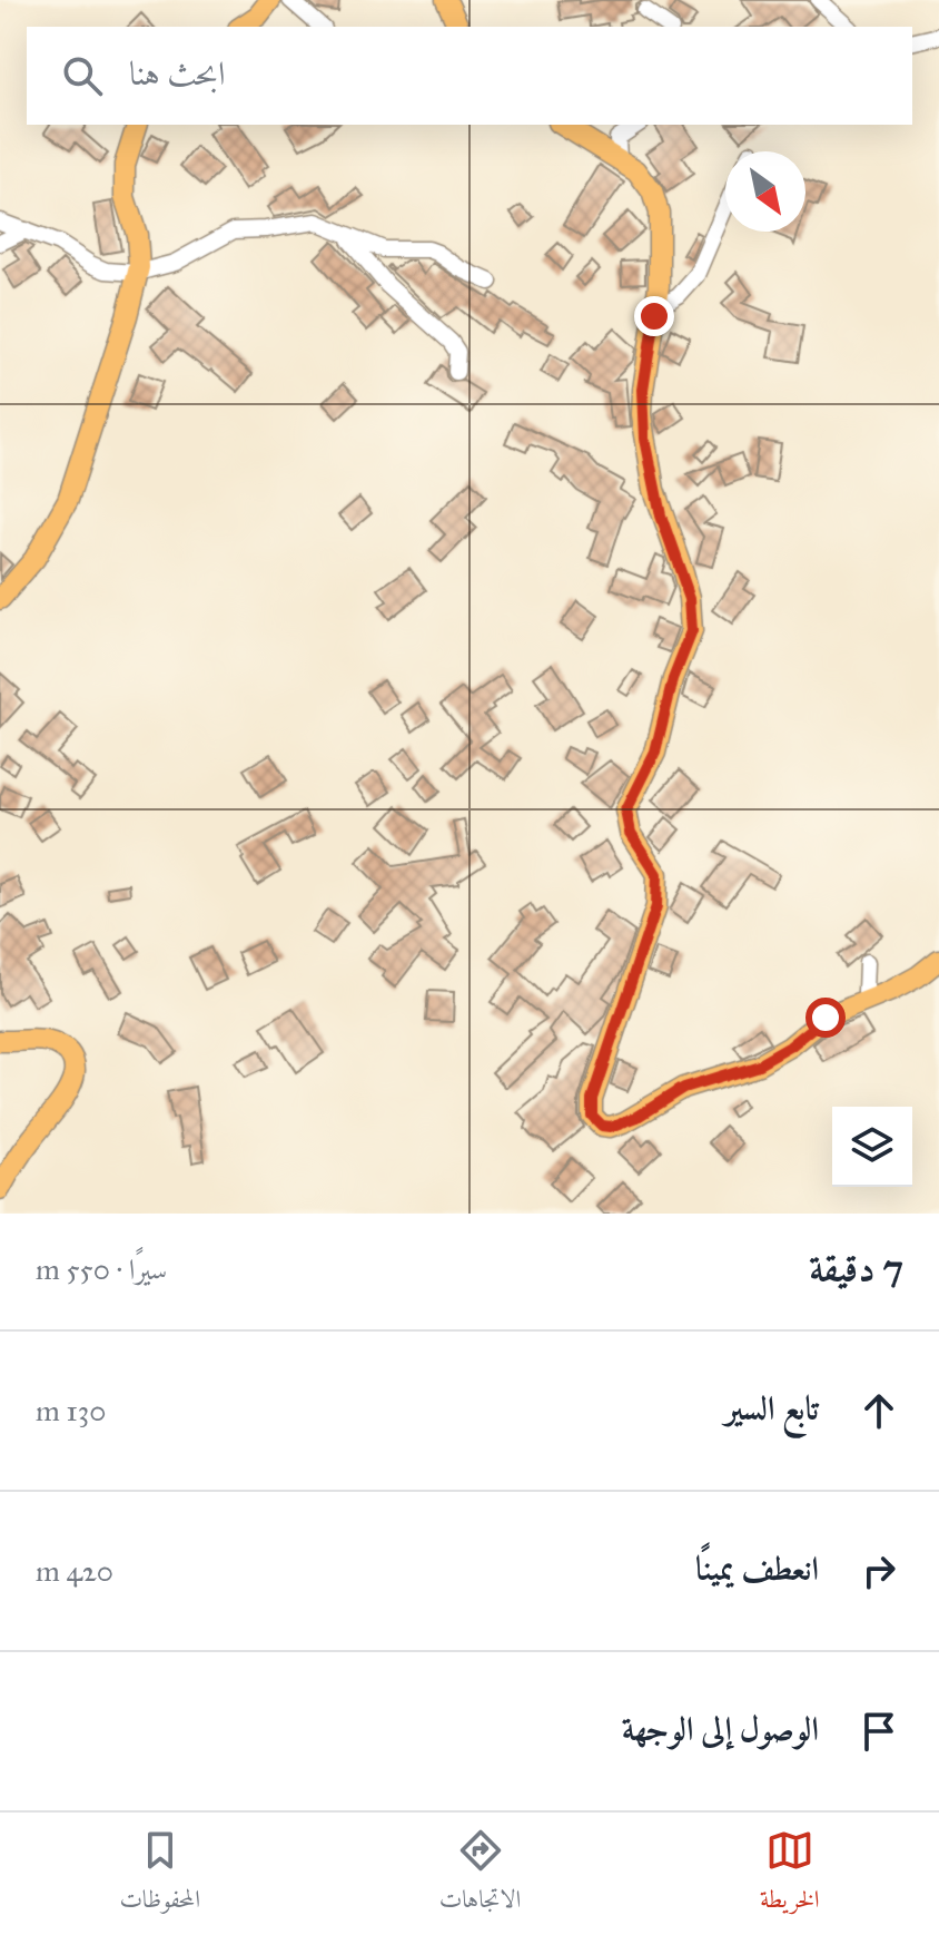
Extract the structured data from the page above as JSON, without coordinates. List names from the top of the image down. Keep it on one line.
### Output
{"north":"bottom right","page":{"search":"ابحث هنا","heading":["7 دقيقة","سيرًا · 550 m"],"list":[["تابع السير","130 m"],["انعطف يمينًا","420 m"],"الوصول إلى الوجهة"],"nav":["الخريطة","الاتجاهات","المحفوظات"]}}
